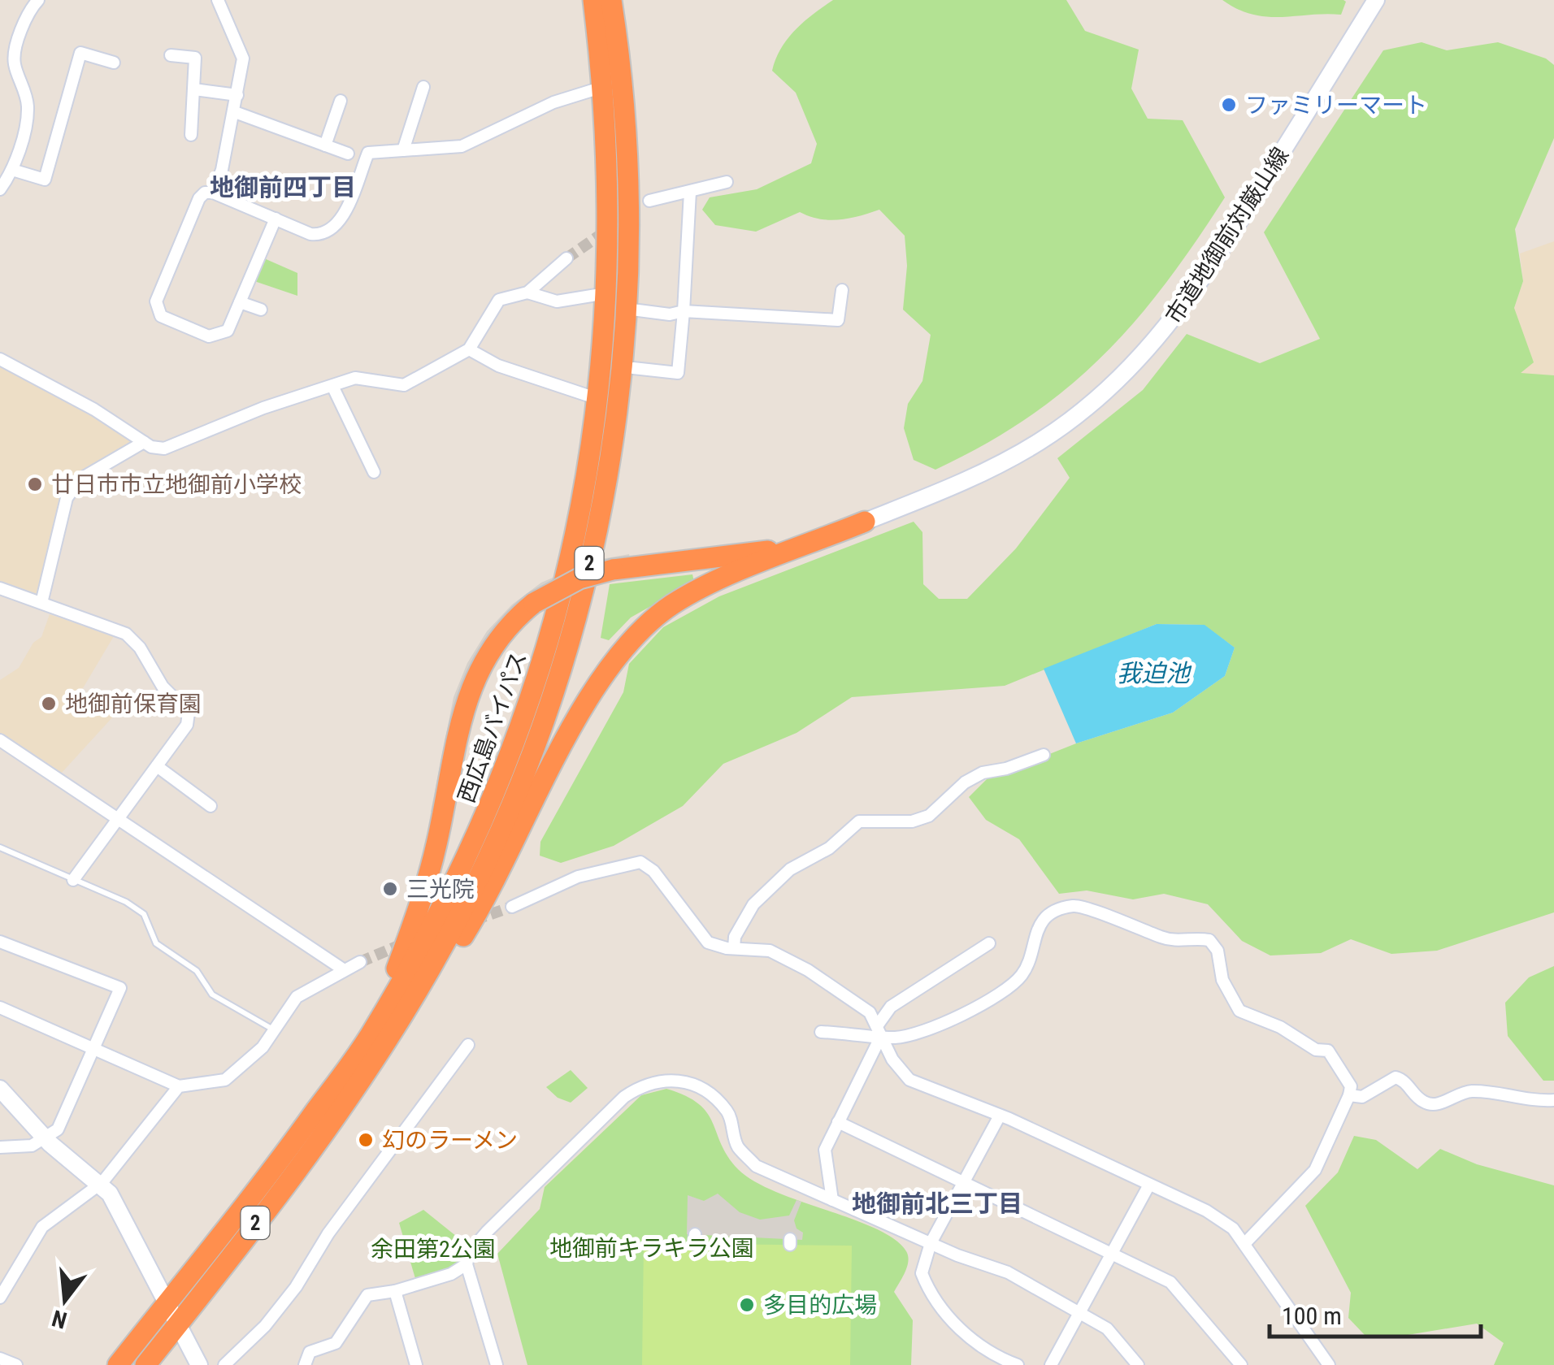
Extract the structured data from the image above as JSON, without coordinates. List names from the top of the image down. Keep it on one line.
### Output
{"streets":{"highway":["2","西広島バイパス"],"street":["市道地御前対厳山線"]},"districts":["地御前四丁目","地御前北三丁目"],"water":["我迫池"],"parks":["地御前キラキラ公園","余田第2公園"],"places":["ファミリーマート","廿日市市立地御前小学校","地御前保育園","三光院","幻のラーメン","多目的広場"],"scale_bar":"100 m","north":"bottom"}
